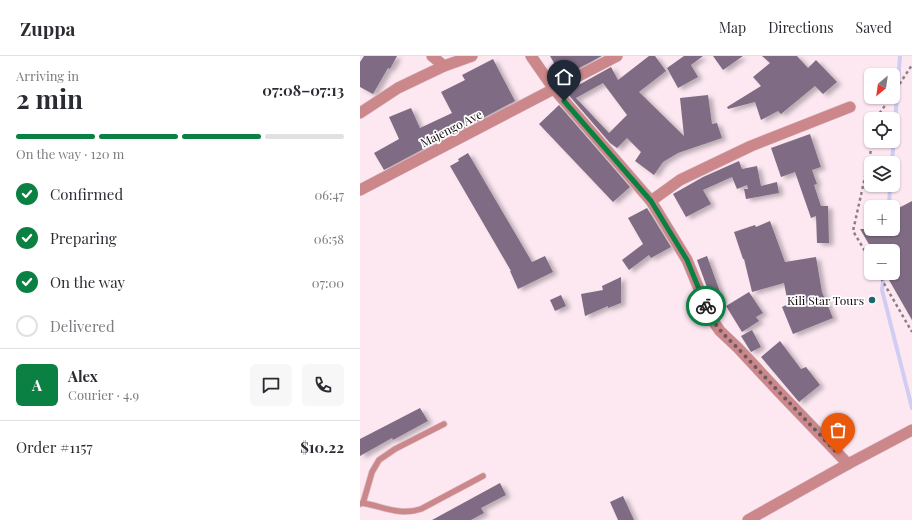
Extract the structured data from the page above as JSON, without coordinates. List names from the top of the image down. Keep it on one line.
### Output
{"streets":{"street":["Majengo Ave"]},"places":["Kili Star Tours"],"north":"bottom left","page":{"header":"Zuppa","nav":["Map","Directions","Saved"],"heading":["2 min","Arriving in","07:08–07:13"],"panel":["Alex","Courier · 4.9","Order #1157","$10.22"],"map_buttons":["+","−"],"bar":"On the way · 120 m","list":[["Confirmed","06:47"],["Preparing","06:58"],["On the way","07:00"],"Delivered"],"round":"A"}}
